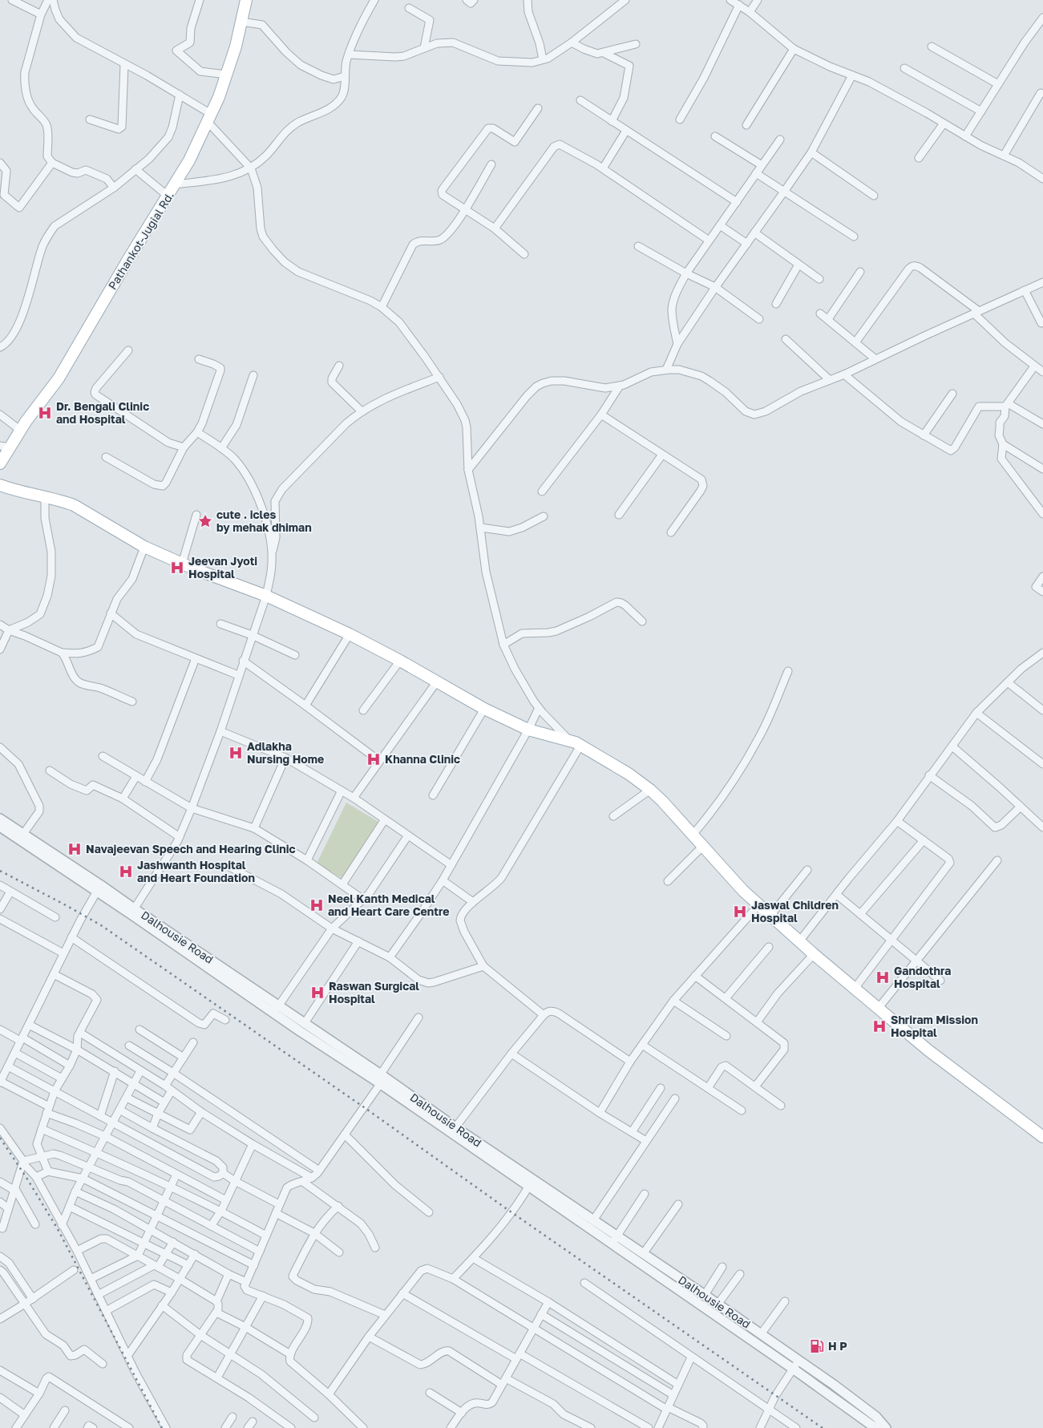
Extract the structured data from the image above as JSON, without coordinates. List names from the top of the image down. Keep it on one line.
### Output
{"streets":{"main road":["Pathankot-Jugial Rd."],"street":["Dalhousie Road"]},"places":{"hospital":["Dr. Bengali Clinic and Hospital","Jeevan Jyoti Hospital","Adlakha Nursing Home","Khanna Clinic","Navajeevan Speech and Hearing Clinic","Jashwanth Hospital and Heart Foundation","Neel Kanth Medical and Heart Care Centre","Jaswal Children Hospital","Gandothra Hospital","Raswan Surgical Hospital","Shriram Mission Hospital"],"place":["cute . icles by mehak dhiman"],"fuel station":["H P"]}}
